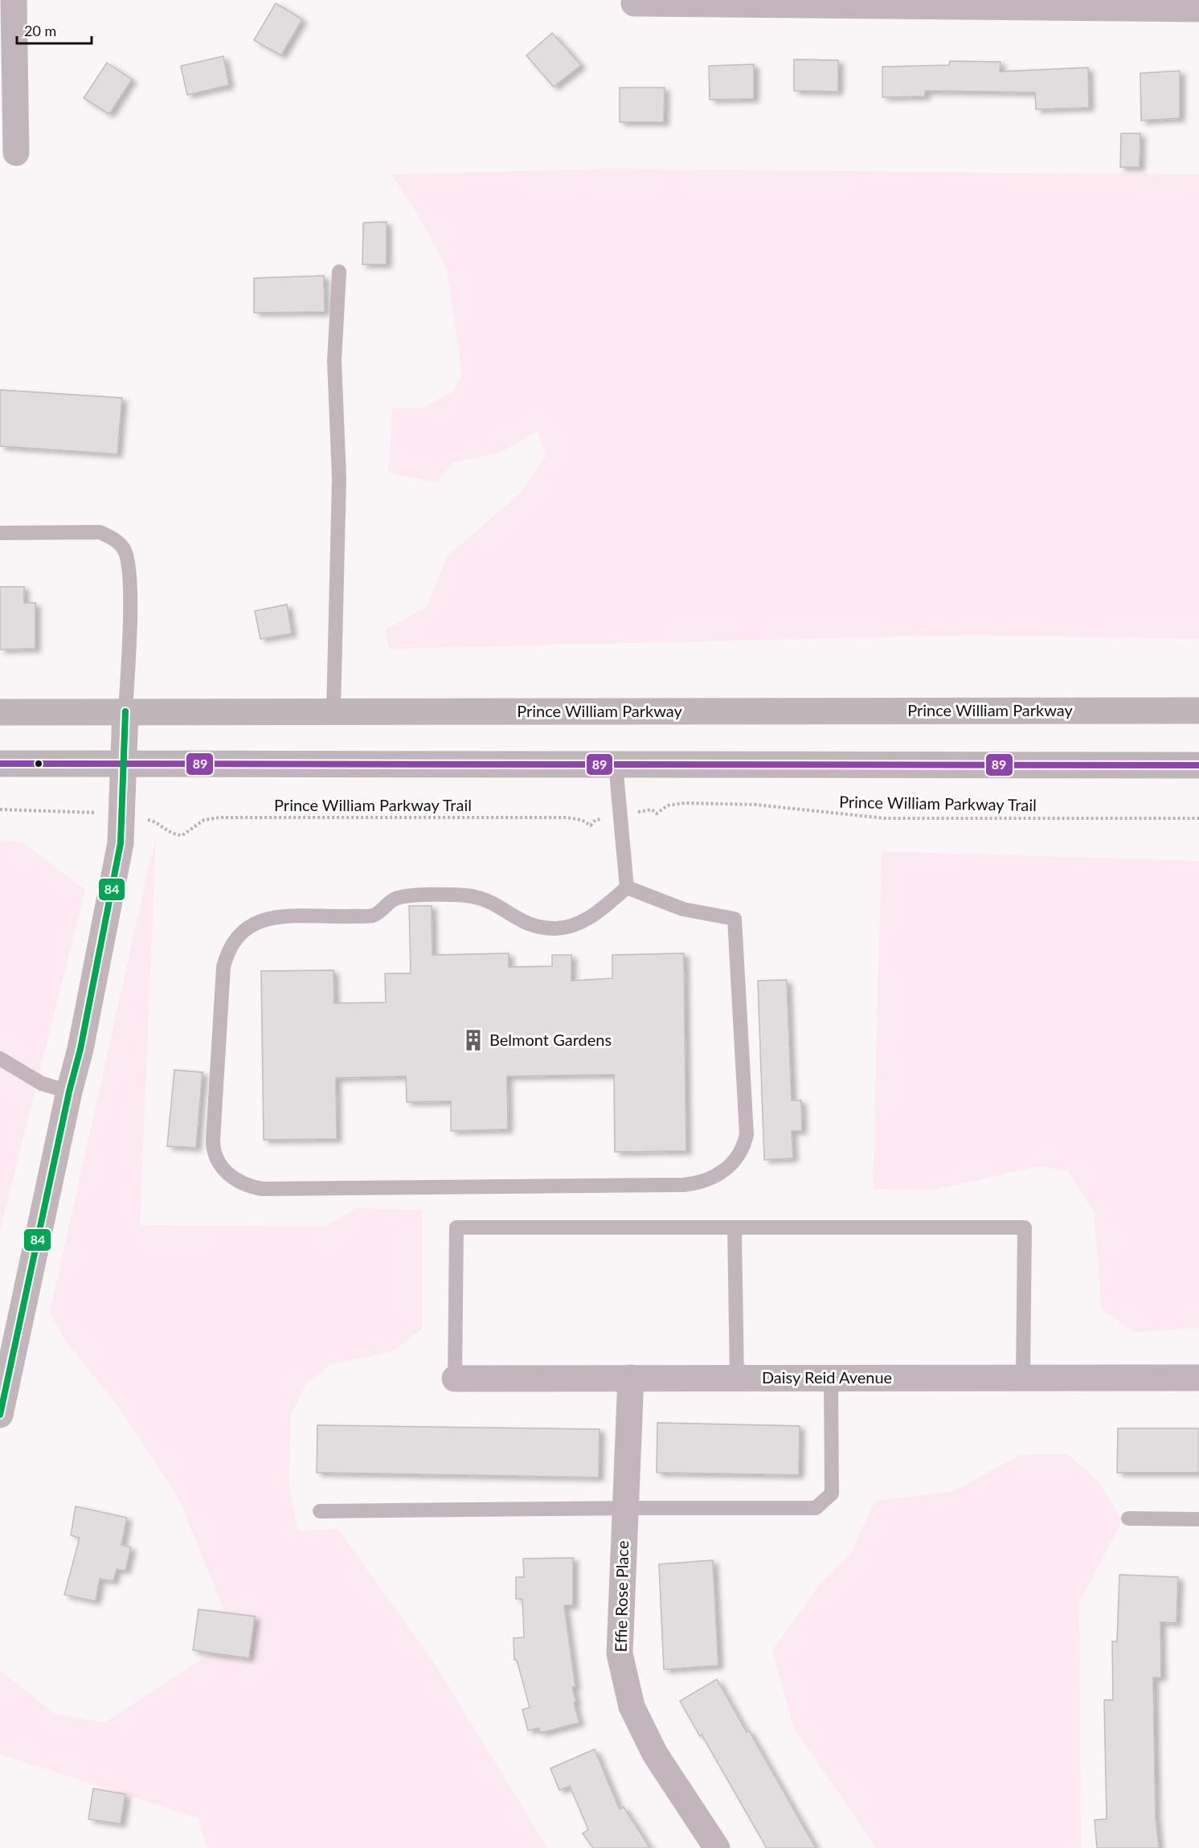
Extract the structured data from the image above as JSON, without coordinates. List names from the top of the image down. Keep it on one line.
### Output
{"streets":{"highway":["Prince William Parkway"],"street":["Daisy Reid Avenue","Effie Rose Place"],"path":["Prince William Parkway Trail"]},"crossings":[["Daisy Reid Avenue","Effie Rose Place"]],"places":{"building":["Belmont Gardens"]},"lines":["transit line 84","transit line 89"],"scale_bar":"20 m"}
